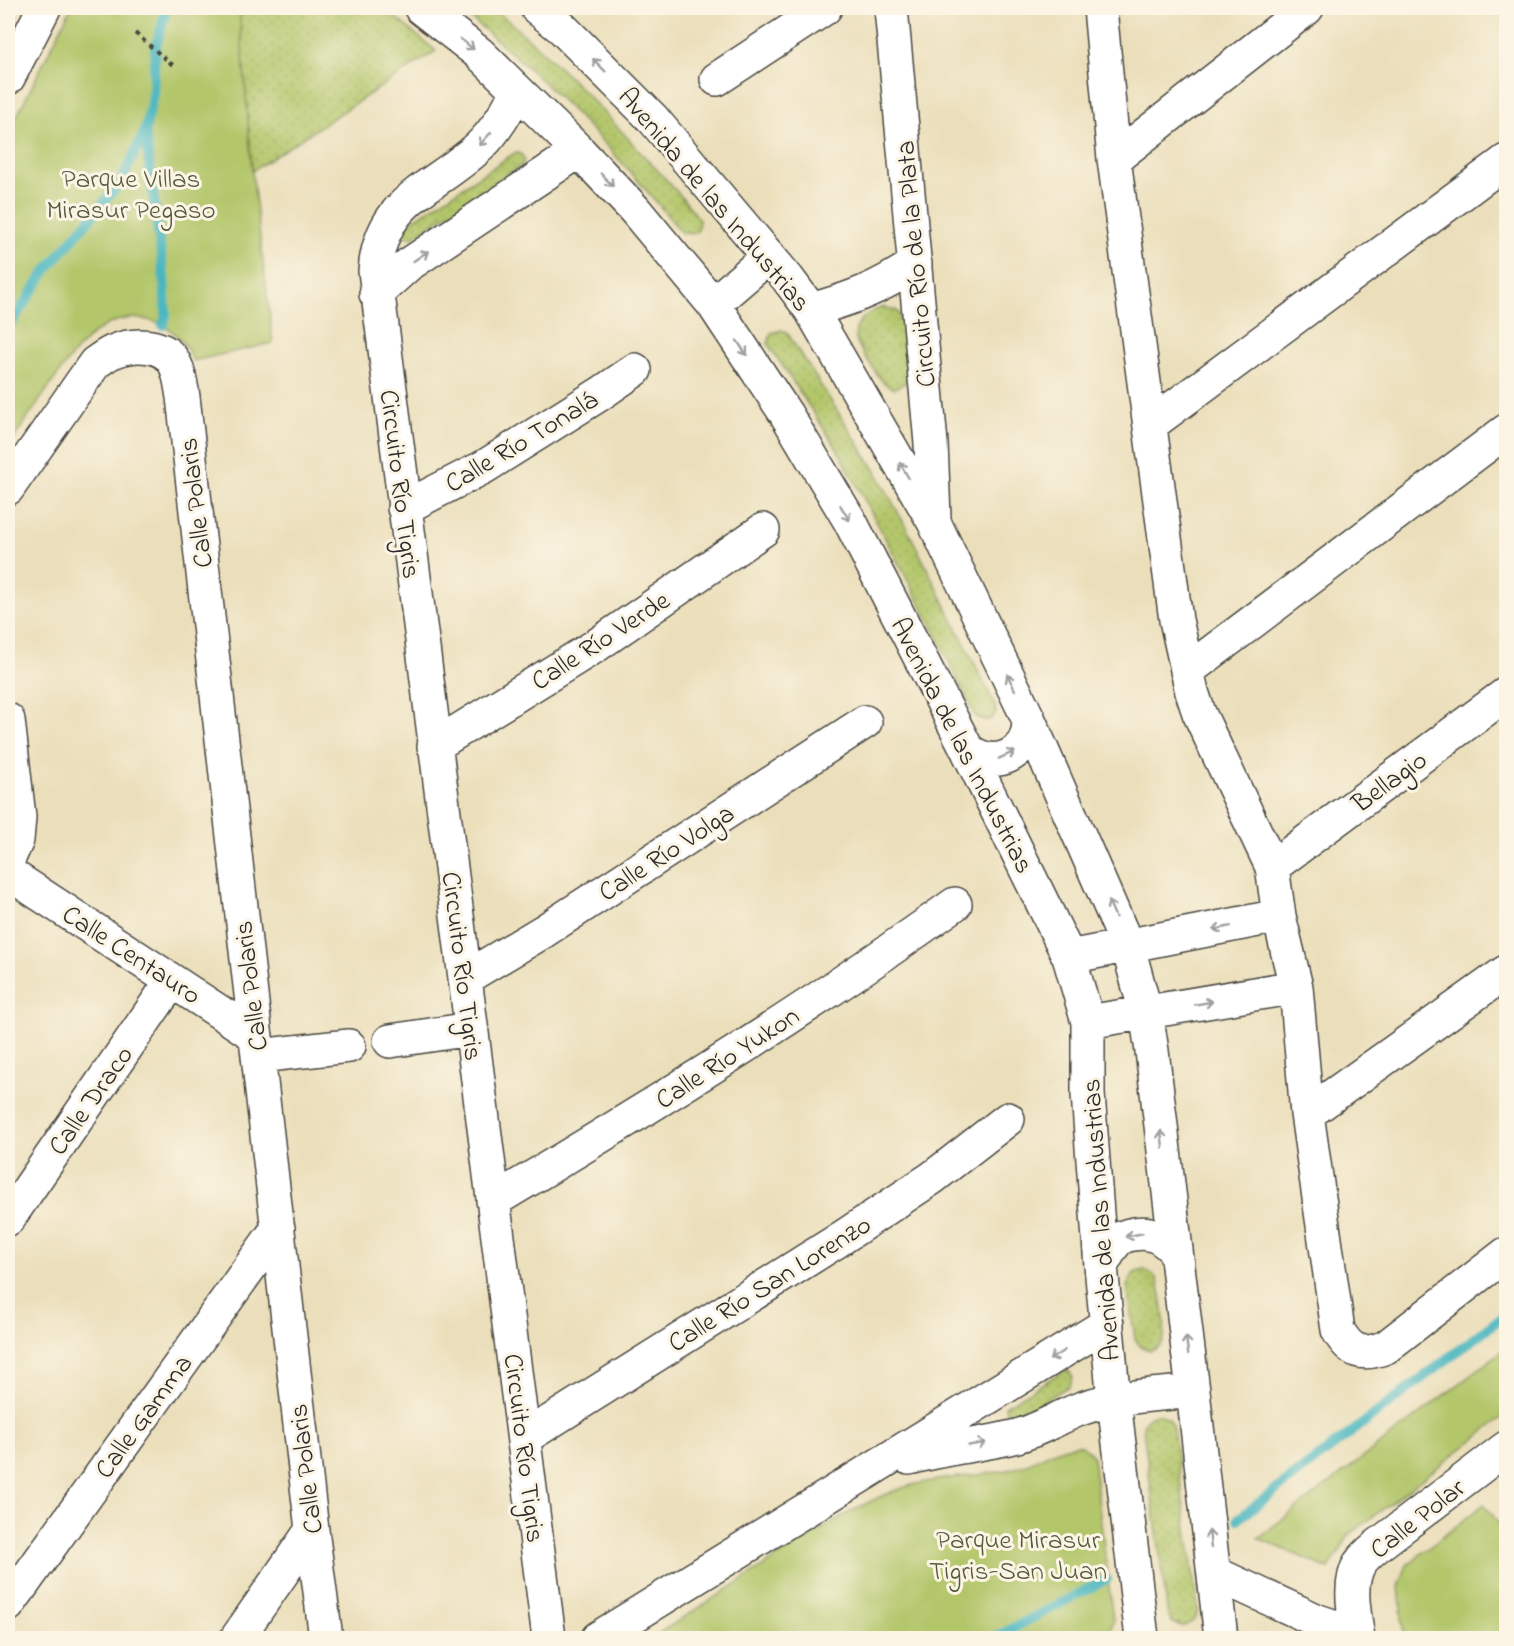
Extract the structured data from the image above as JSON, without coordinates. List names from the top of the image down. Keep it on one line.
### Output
{"streets":{"street":["Avenida de las Industrias","Circuito Río de la Plata","Calle Río Tonalá","Circuito Río Tigris","Calle Polaris","Calle Río Verde","Bellagio","Calle Río Volga","Calle Centauro","Calle Río Yukon","Calle Draco","Calle Río San Lorenzo","Calle Gamma","Calle Polar"]},"crossings":[["Avenida de las Industrias","Circuito Río de la Plata"],["Avenida de las Industrias","Circuito Río Tigris"],["Calle Río Tonalá","Circuito Río Tigris"],["Circuito Río Tigris","Calle Río Verde"],["Circuito Río Tigris","Calle Río Volga"],["Circuito Río Tigris","Calle Río Yukon"],["Circuito Río Tigris","Calle Río San Lorenzo"],["Calle Polaris","Calle Centauro"],["Calle Polaris","Calle Gamma"],["Calle Centauro","Calle Draco"]],"parks":["Parque Villas Mirasur Pegaso","Parque Mirasur Tigris-San Juan"]}
